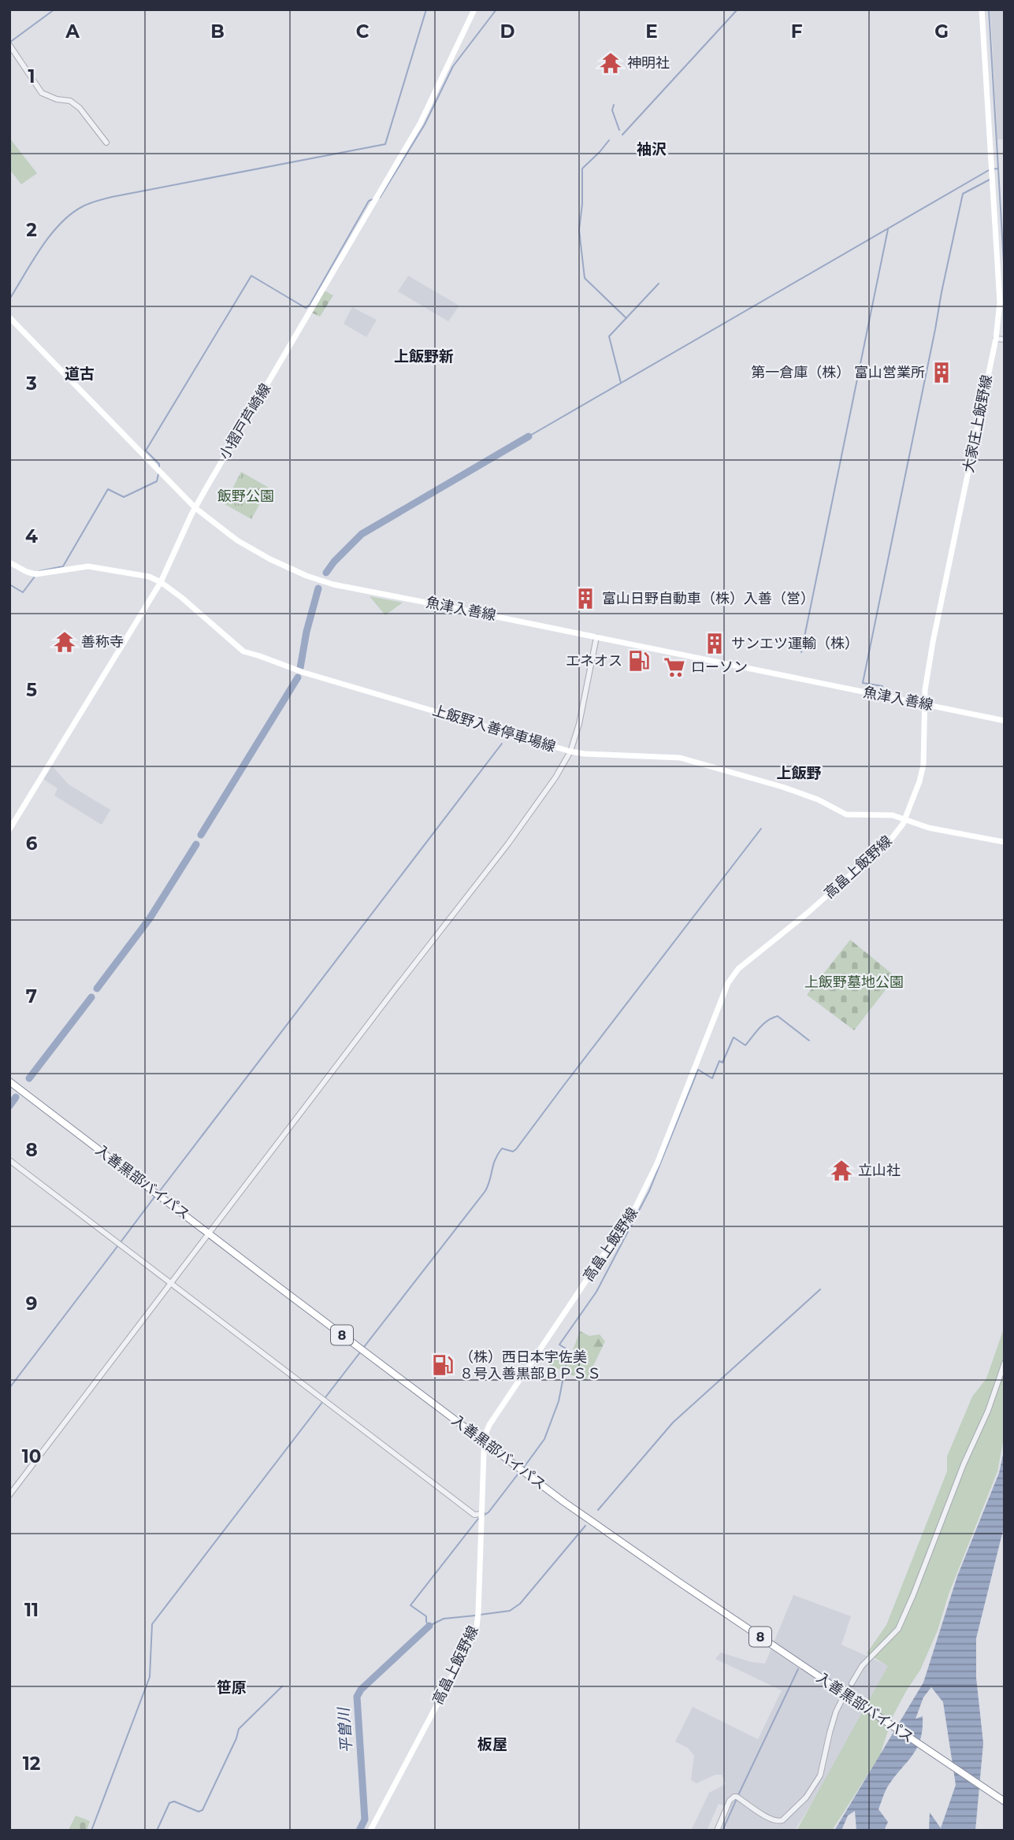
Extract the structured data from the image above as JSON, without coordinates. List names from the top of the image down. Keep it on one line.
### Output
{"streets":{"highway":["入善黒部バイパス","8"],"main road":["小摺戸芦崎線","大家庄上飯野線","魚津入善線","上飯野入善停車場線","高畠上飯野線"]},"crossings":[["小摺戸芦崎線","魚津入善線"],["小摺戸芦崎線","上飯野入善停車場線"],["大家庄上飯野線","魚津入善線"],["大家庄上飯野線","高畠上飯野線"],["魚津入善線","高畠上飯野線"],["上飯野入善停車場線","高畠上飯野線"],["高畠上飯野線","入善黒部バイパス"]],"districts":["袖沢","上飯野新","道古","上飯野","笹原","板屋"],"water":["平曽川"],"parks":["飯野公園","上飯野墓地公園"],"places":{"temple":["神明社","善称寺","立山社"],"building":["第一倉庫（株） 富山営業所","富山日野自動車（株）入善（営）","サンエツ運輸（株）"],"fuel station":["エネオス","（株）西日本宇佐美 ８号入善黒部ＢＰＳＳ"],"supermarket":["ローソン"]},"grid":{"columns":["A","B","C","D","E","F","G"],"rows":["1","2","3","4","5","6","7","8","9","10","11","12"]}}
